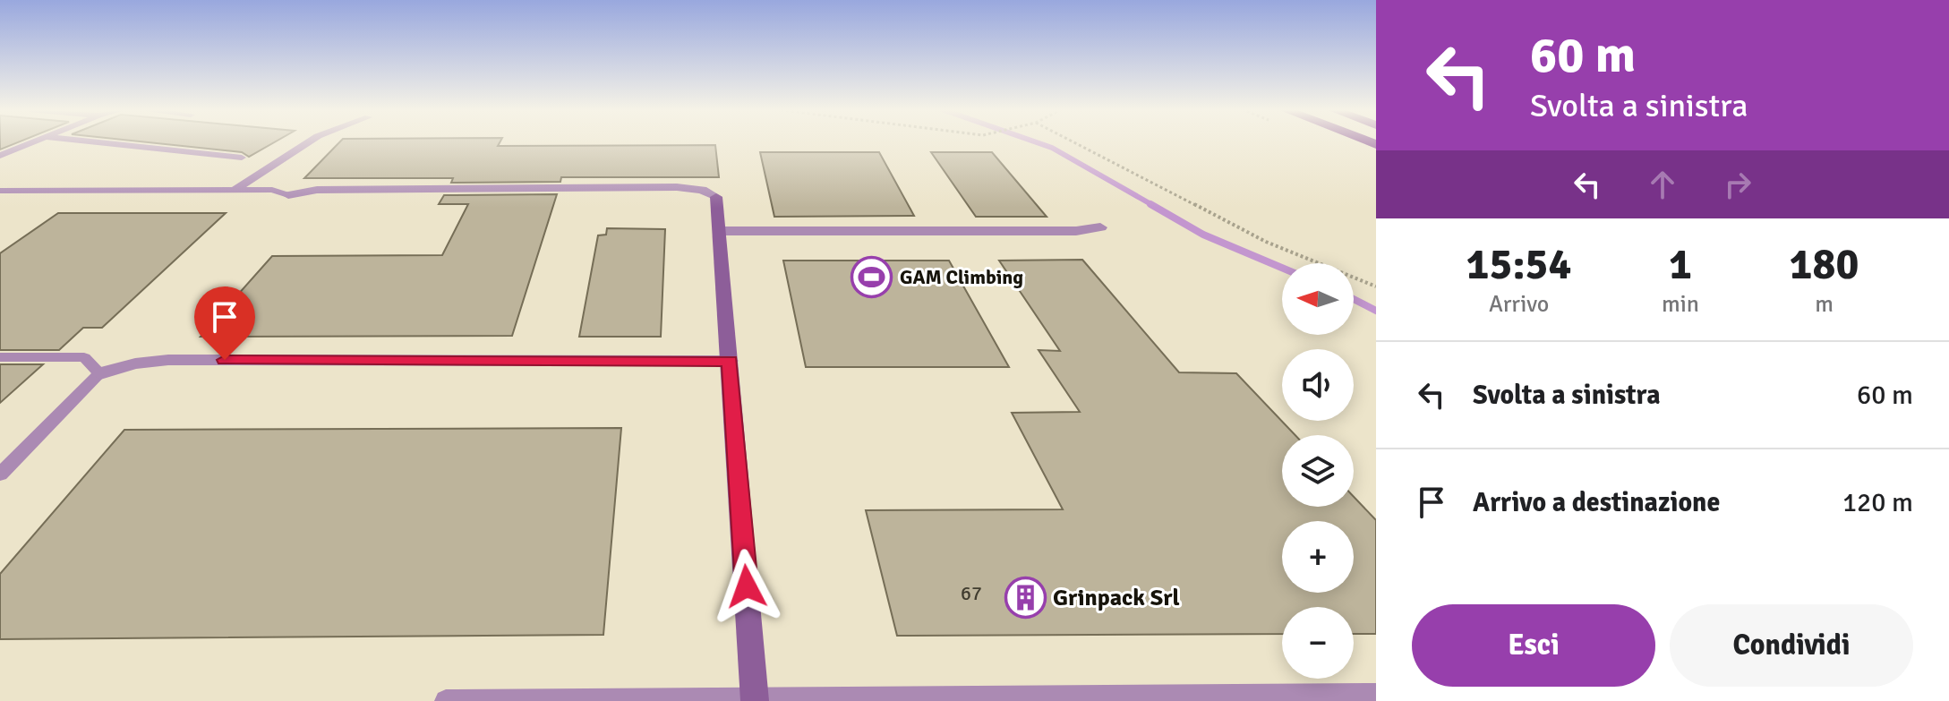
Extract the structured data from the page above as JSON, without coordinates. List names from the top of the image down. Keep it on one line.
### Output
{"places":{"sports":["GAM Climbing"],"building":["Grinpack Srl"]},"house_numbers":["67"],"north":"left","page":{"turn":["60 m","Svolta a sinistra"],"eta":["15:54","Arrivo","1","min","180","m"],"map_buttons":["+","−"],"list":[{"name":"Svolta a sinistra","value":"60 m"},{"name":"Arrivo a destinazione","value":"120 m"}],"buttons":["Esci","Condividi"]}}
